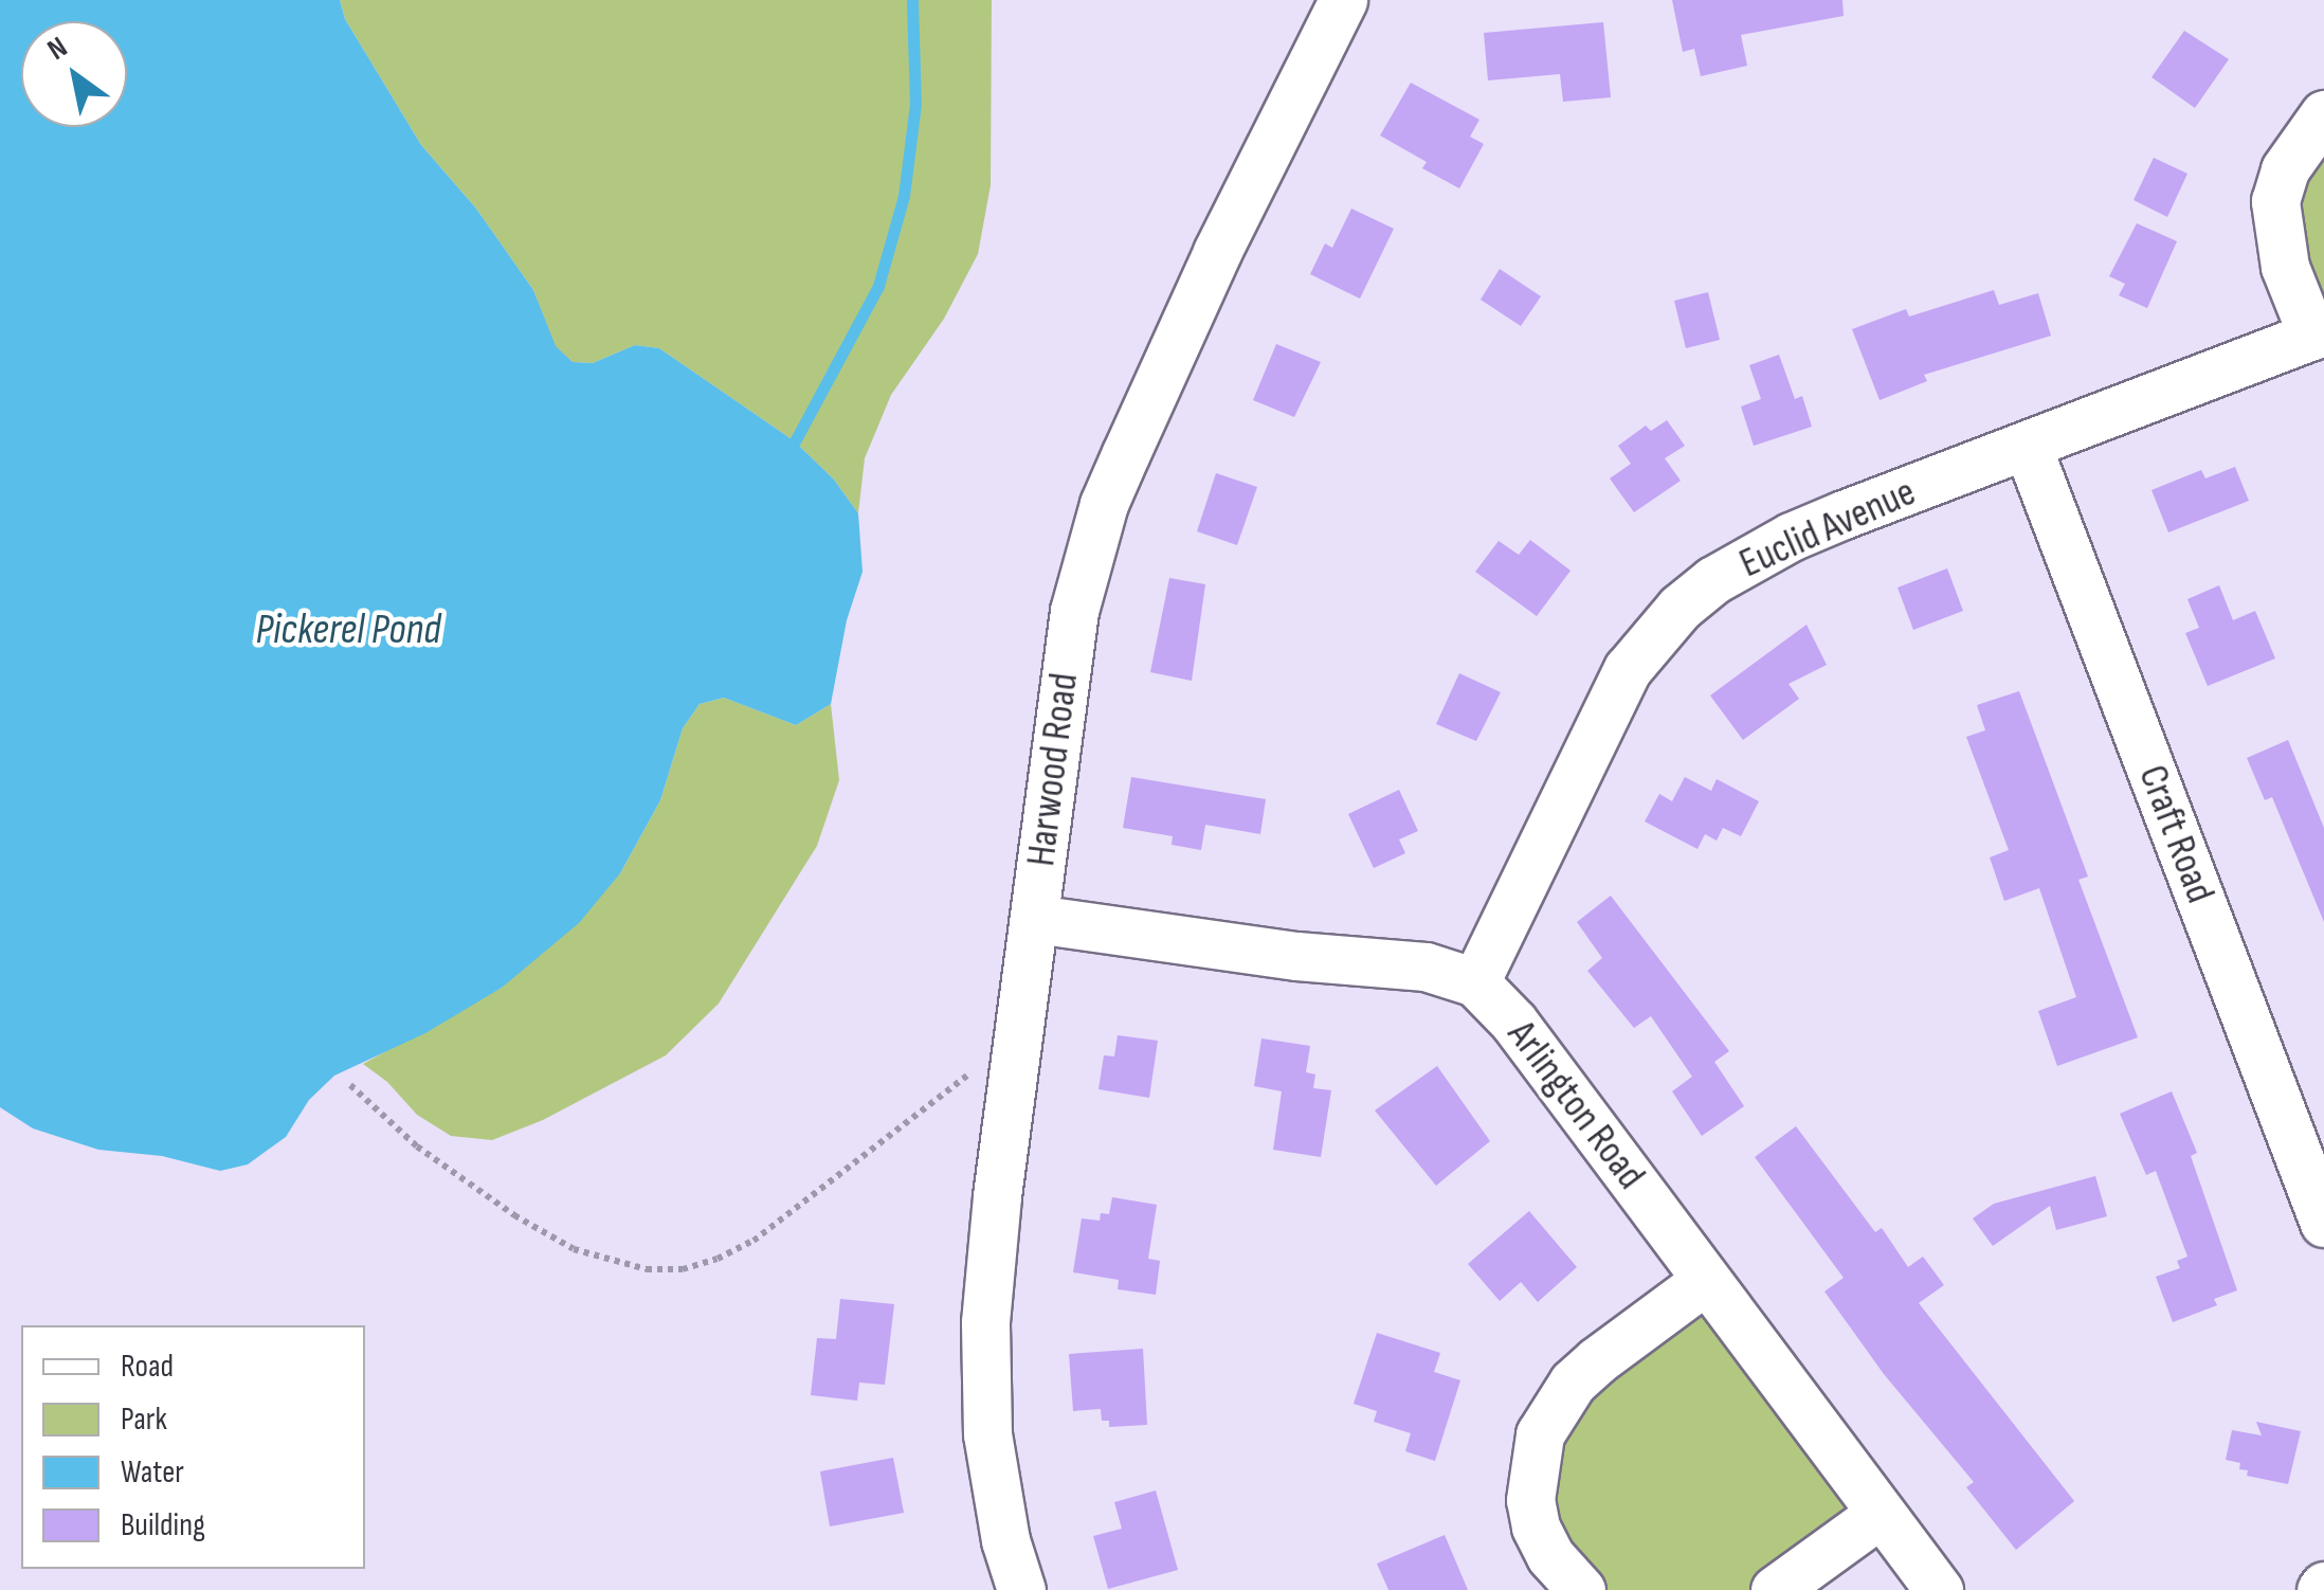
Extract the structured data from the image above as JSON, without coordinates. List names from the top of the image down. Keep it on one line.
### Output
{"streets":{"street":["Euclid Avenue","Harwood Road","Craft Road","Arlington Road"]},"crossings":[["Euclid Avenue","Craft Road"],["Euclid Avenue","Arlington Road"],["Harwood Road","Arlington Road"]],"water":["Pickerel Pond"],"legend":["Road","Park","Water","Building"],"north":"top left"}
